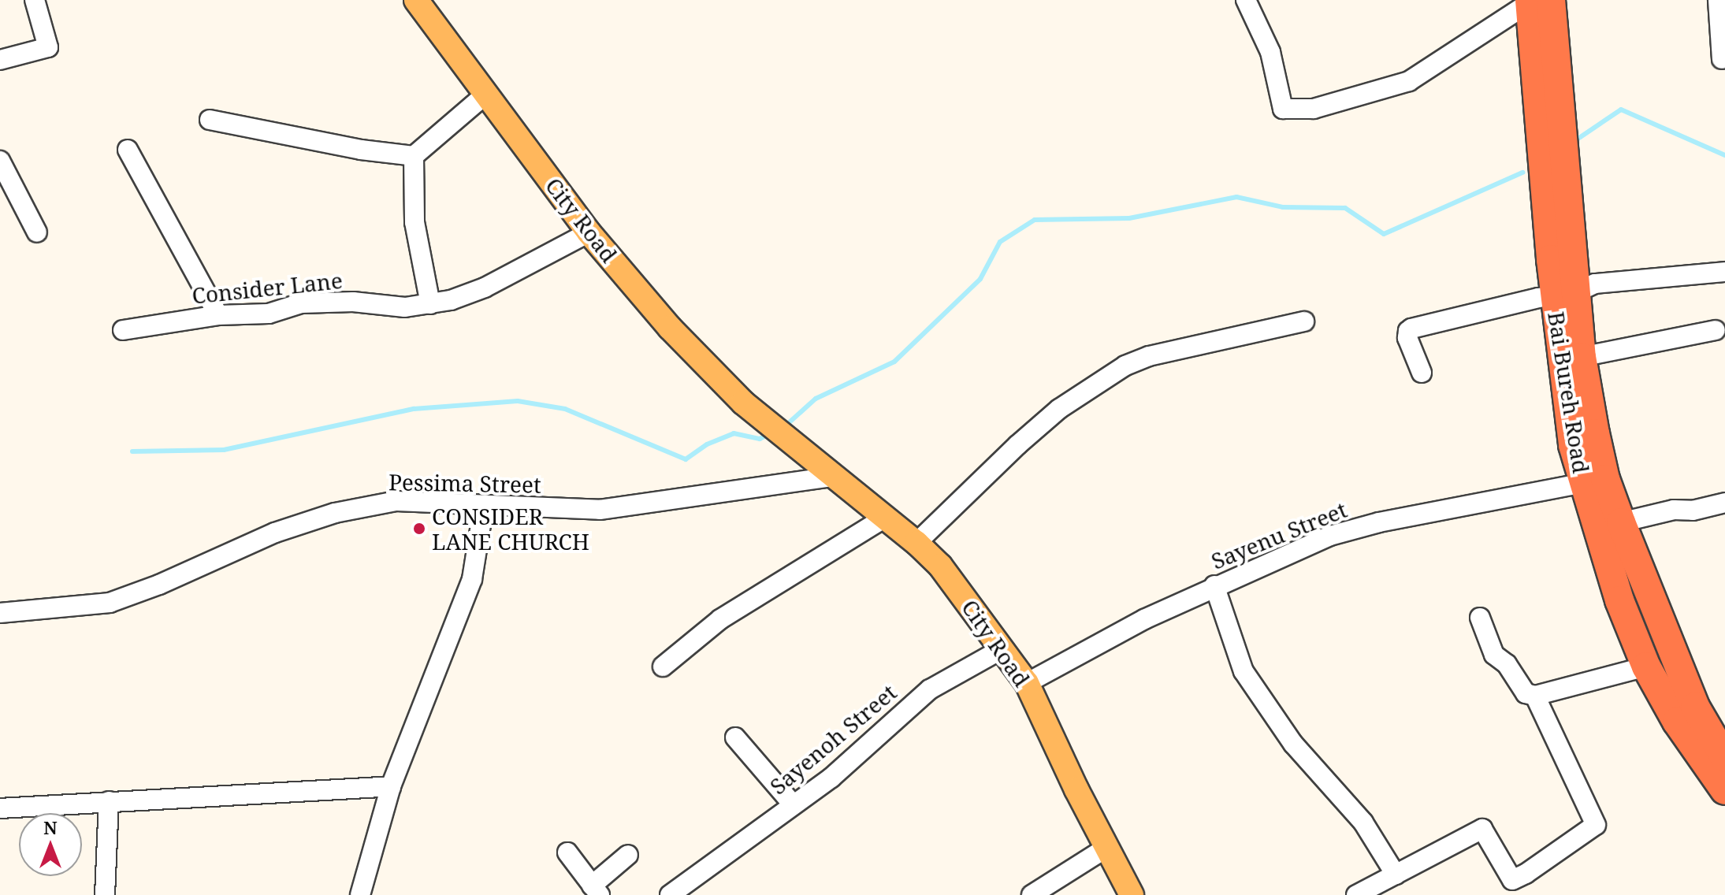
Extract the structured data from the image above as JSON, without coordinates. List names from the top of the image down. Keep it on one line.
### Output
{"streets":{"highway":["Bai Bureh Road"],"main road":["City Road"],"street":["Consider Lane","Pessima Street","Sayenu Street","Sayenoh Street"]},"crossings":[["City Road","Consider Lane"],["City Road","Pessima Street"],["City Road","Sayenu Street"],["City Road","Sayenoh Street"],["Bai Bureh Road","Sayenu Street"]],"places":["CONSIDER LANE CHURCH"],"north":"top"}
